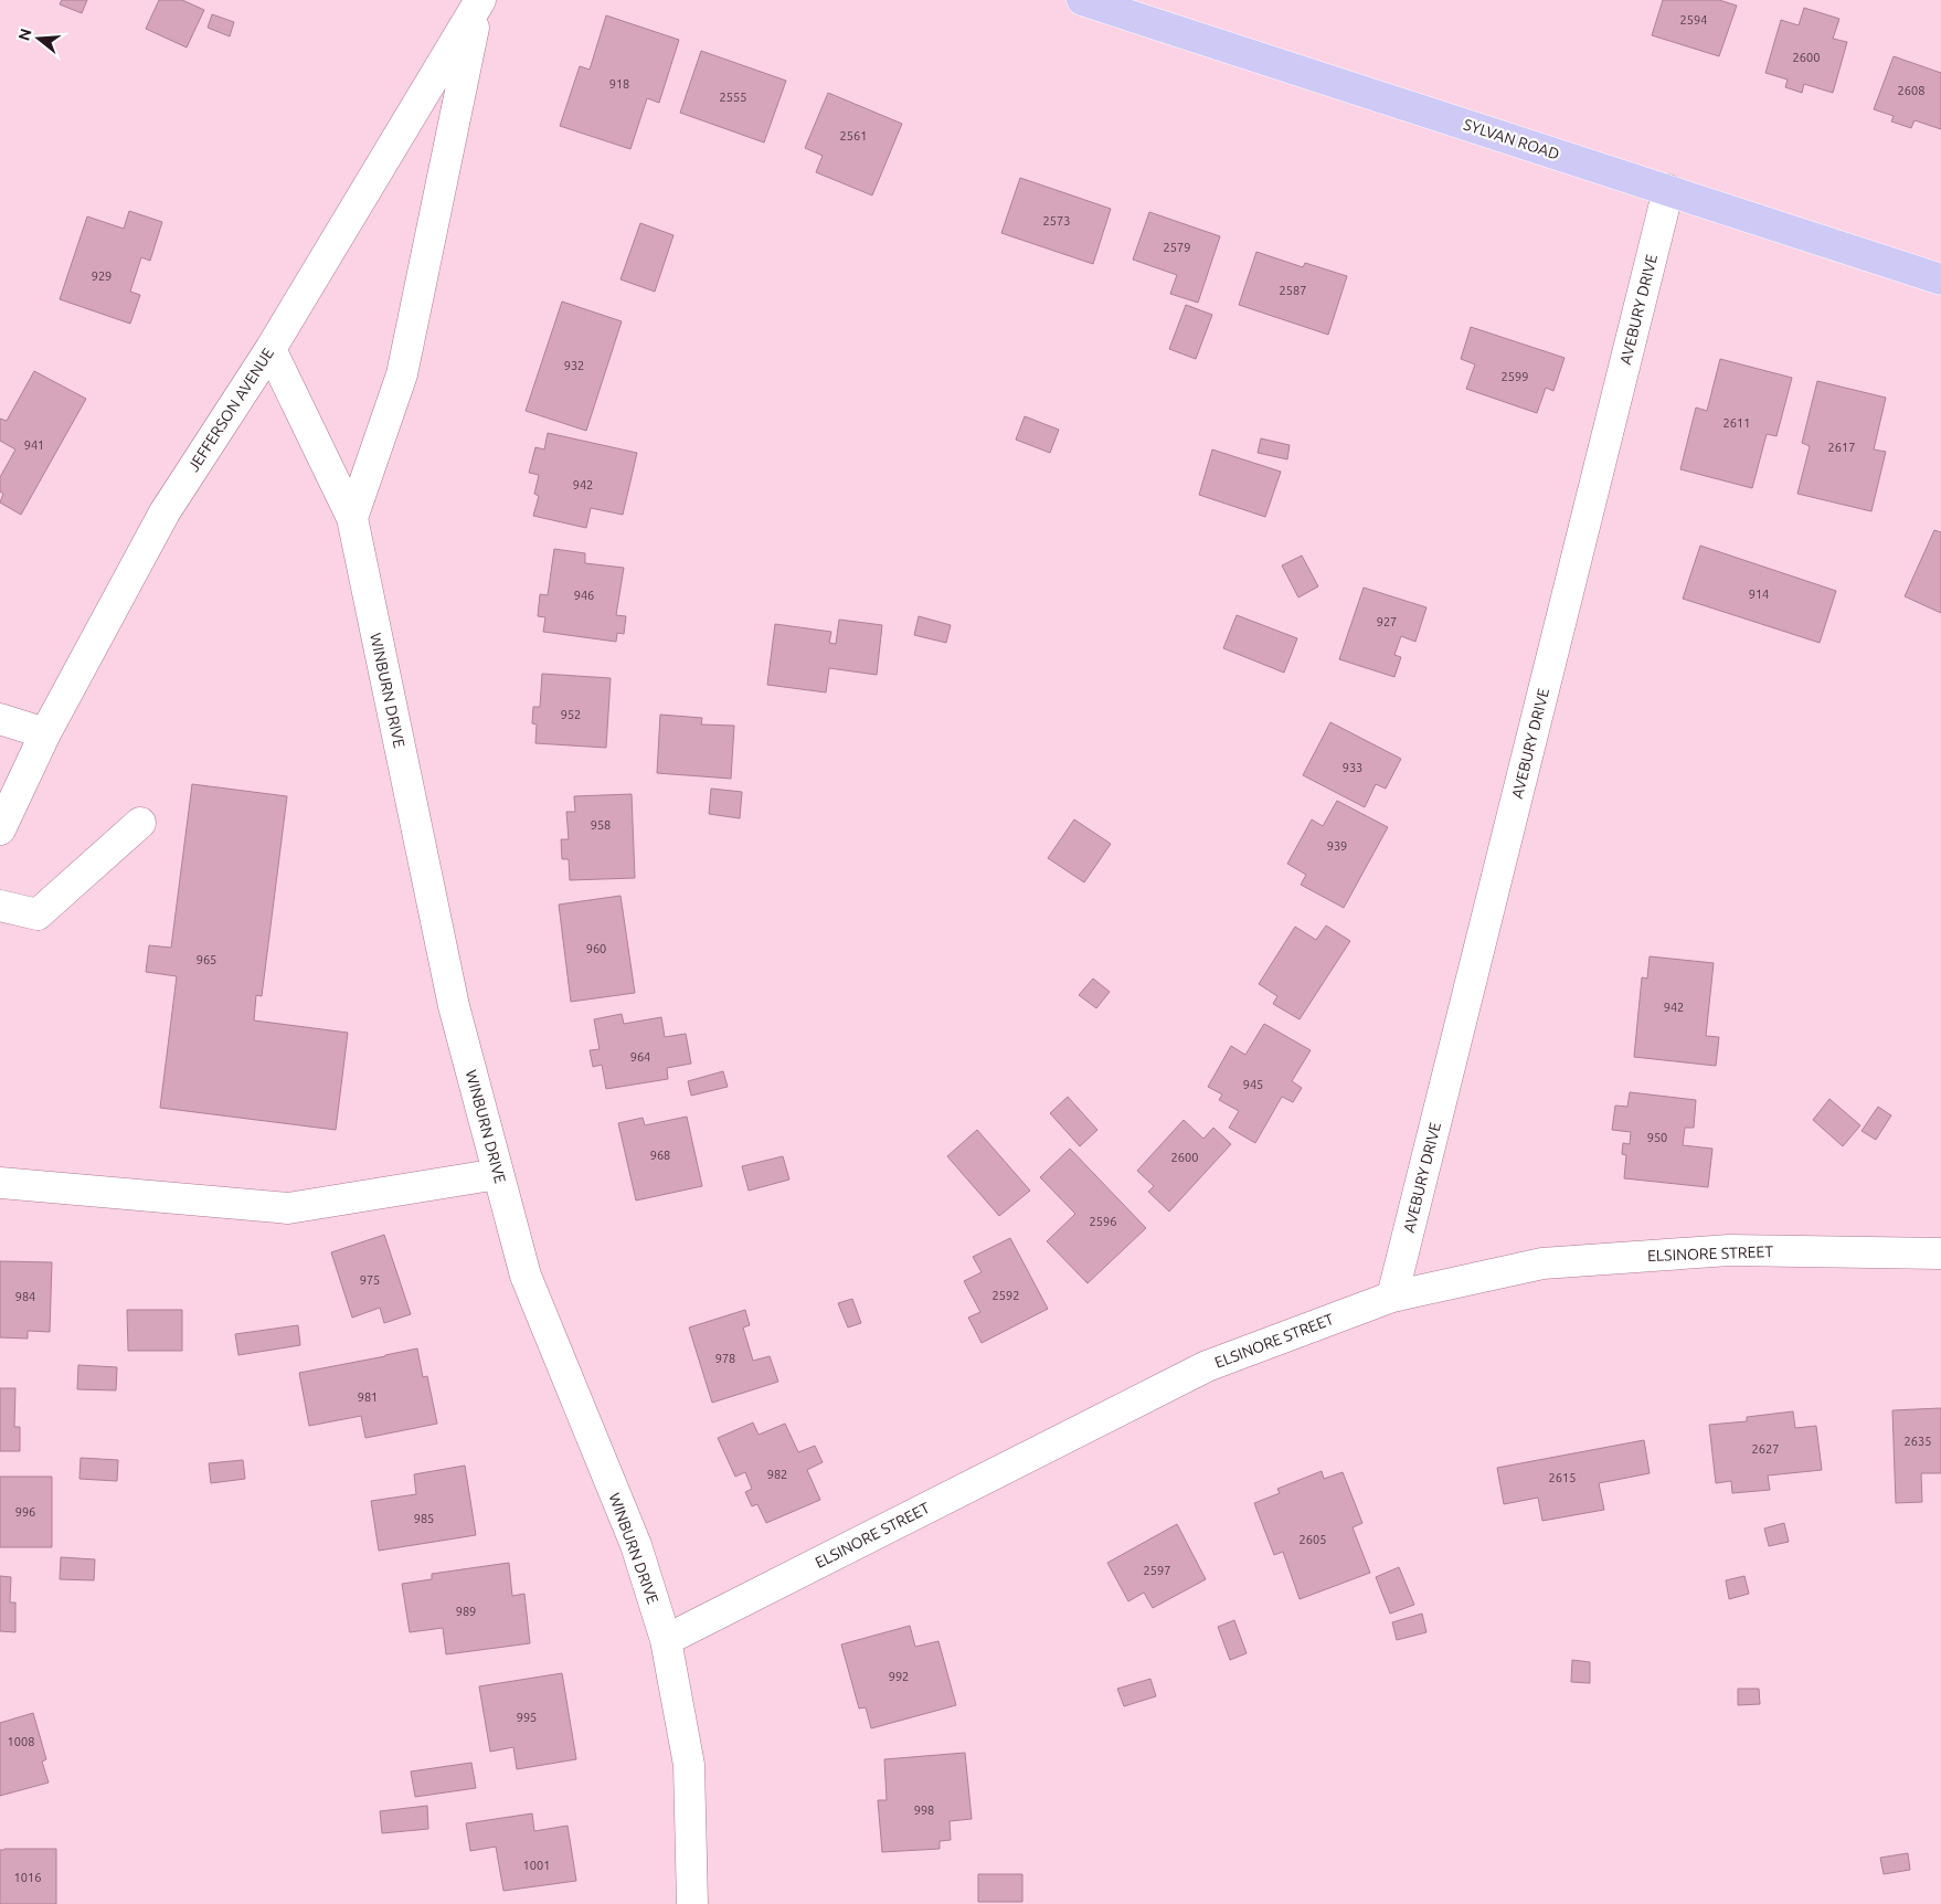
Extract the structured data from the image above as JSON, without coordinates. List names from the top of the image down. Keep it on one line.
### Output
{"streets":{"main road":["SYLVAN ROAD"],"street":["AVEBURY DRIVE","JEFFERSON AVENUE","WINBURN DRIVE","ELSINORE STREET"]},"crossings":[["SYLVAN ROAD","AVEBURY DRIVE"],["AVEBURY DRIVE","ELSINORE STREET"],["JEFFERSON AVENUE","WINBURN DRIVE"],["WINBURN DRIVE","ELSINORE STREET"]],"house_numbers":["2594","2600","918","2608","2555","2561","2573","2579","929","2587","932","2599","2611","941","2617","942","914","946","927","952","933","958","939","960","965","942","964","945","950","968","2600","2596","975","2592","984","978","981","2635","2627","982","2615","996","985","2605","2597","989","992","995","1008","998","1001","1016"],"north":"left"}
